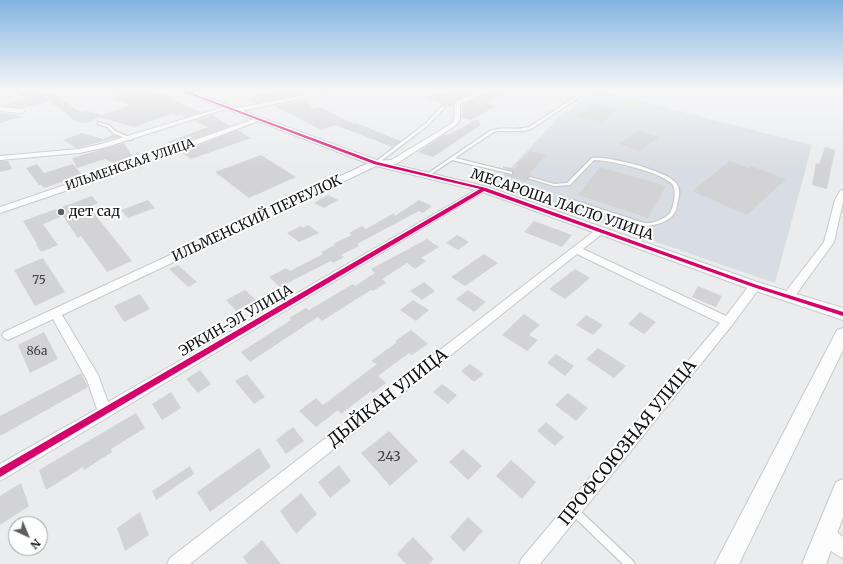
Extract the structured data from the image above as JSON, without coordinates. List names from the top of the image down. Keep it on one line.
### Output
{"streets":{"street":["ИЛЬМЕНСКАЯ УЛИЦА","МЕСАРОША ЛАСЛО УЛИЦА","ИЛЬМЕНСКИЙ ПЕРЕУЛОК","ЭРКИН-ЭЛ УЛИЦА","ДЫЙКАН УЛИЦА","ПРОФСОЮЗНАЯ УЛИЦА"]},"crossings":[["ИЛЬМЕНСКАЯ УЛИЦА","МЕСАРОША ЛАСЛО УЛИЦА"],["МЕСАРОША ЛАСЛО УЛИЦА","ИЛЬМЕНСКИЙ ПЕРЕУЛОК"],["МЕСАРОША ЛАСЛО УЛИЦА","ЭРКИН-ЭЛ УЛИЦА"],["МЕСАРОША ЛАСЛО УЛИЦА","ДЫЙКАН УЛИЦА"],["МЕСАРОША ЛАСЛО УЛИЦА","ПРОФСОЮЗНАЯ УЛИЦА"]],"places":["дет сад"],"house_numbers":["75","86а","243"],"north":"bottom right"}
